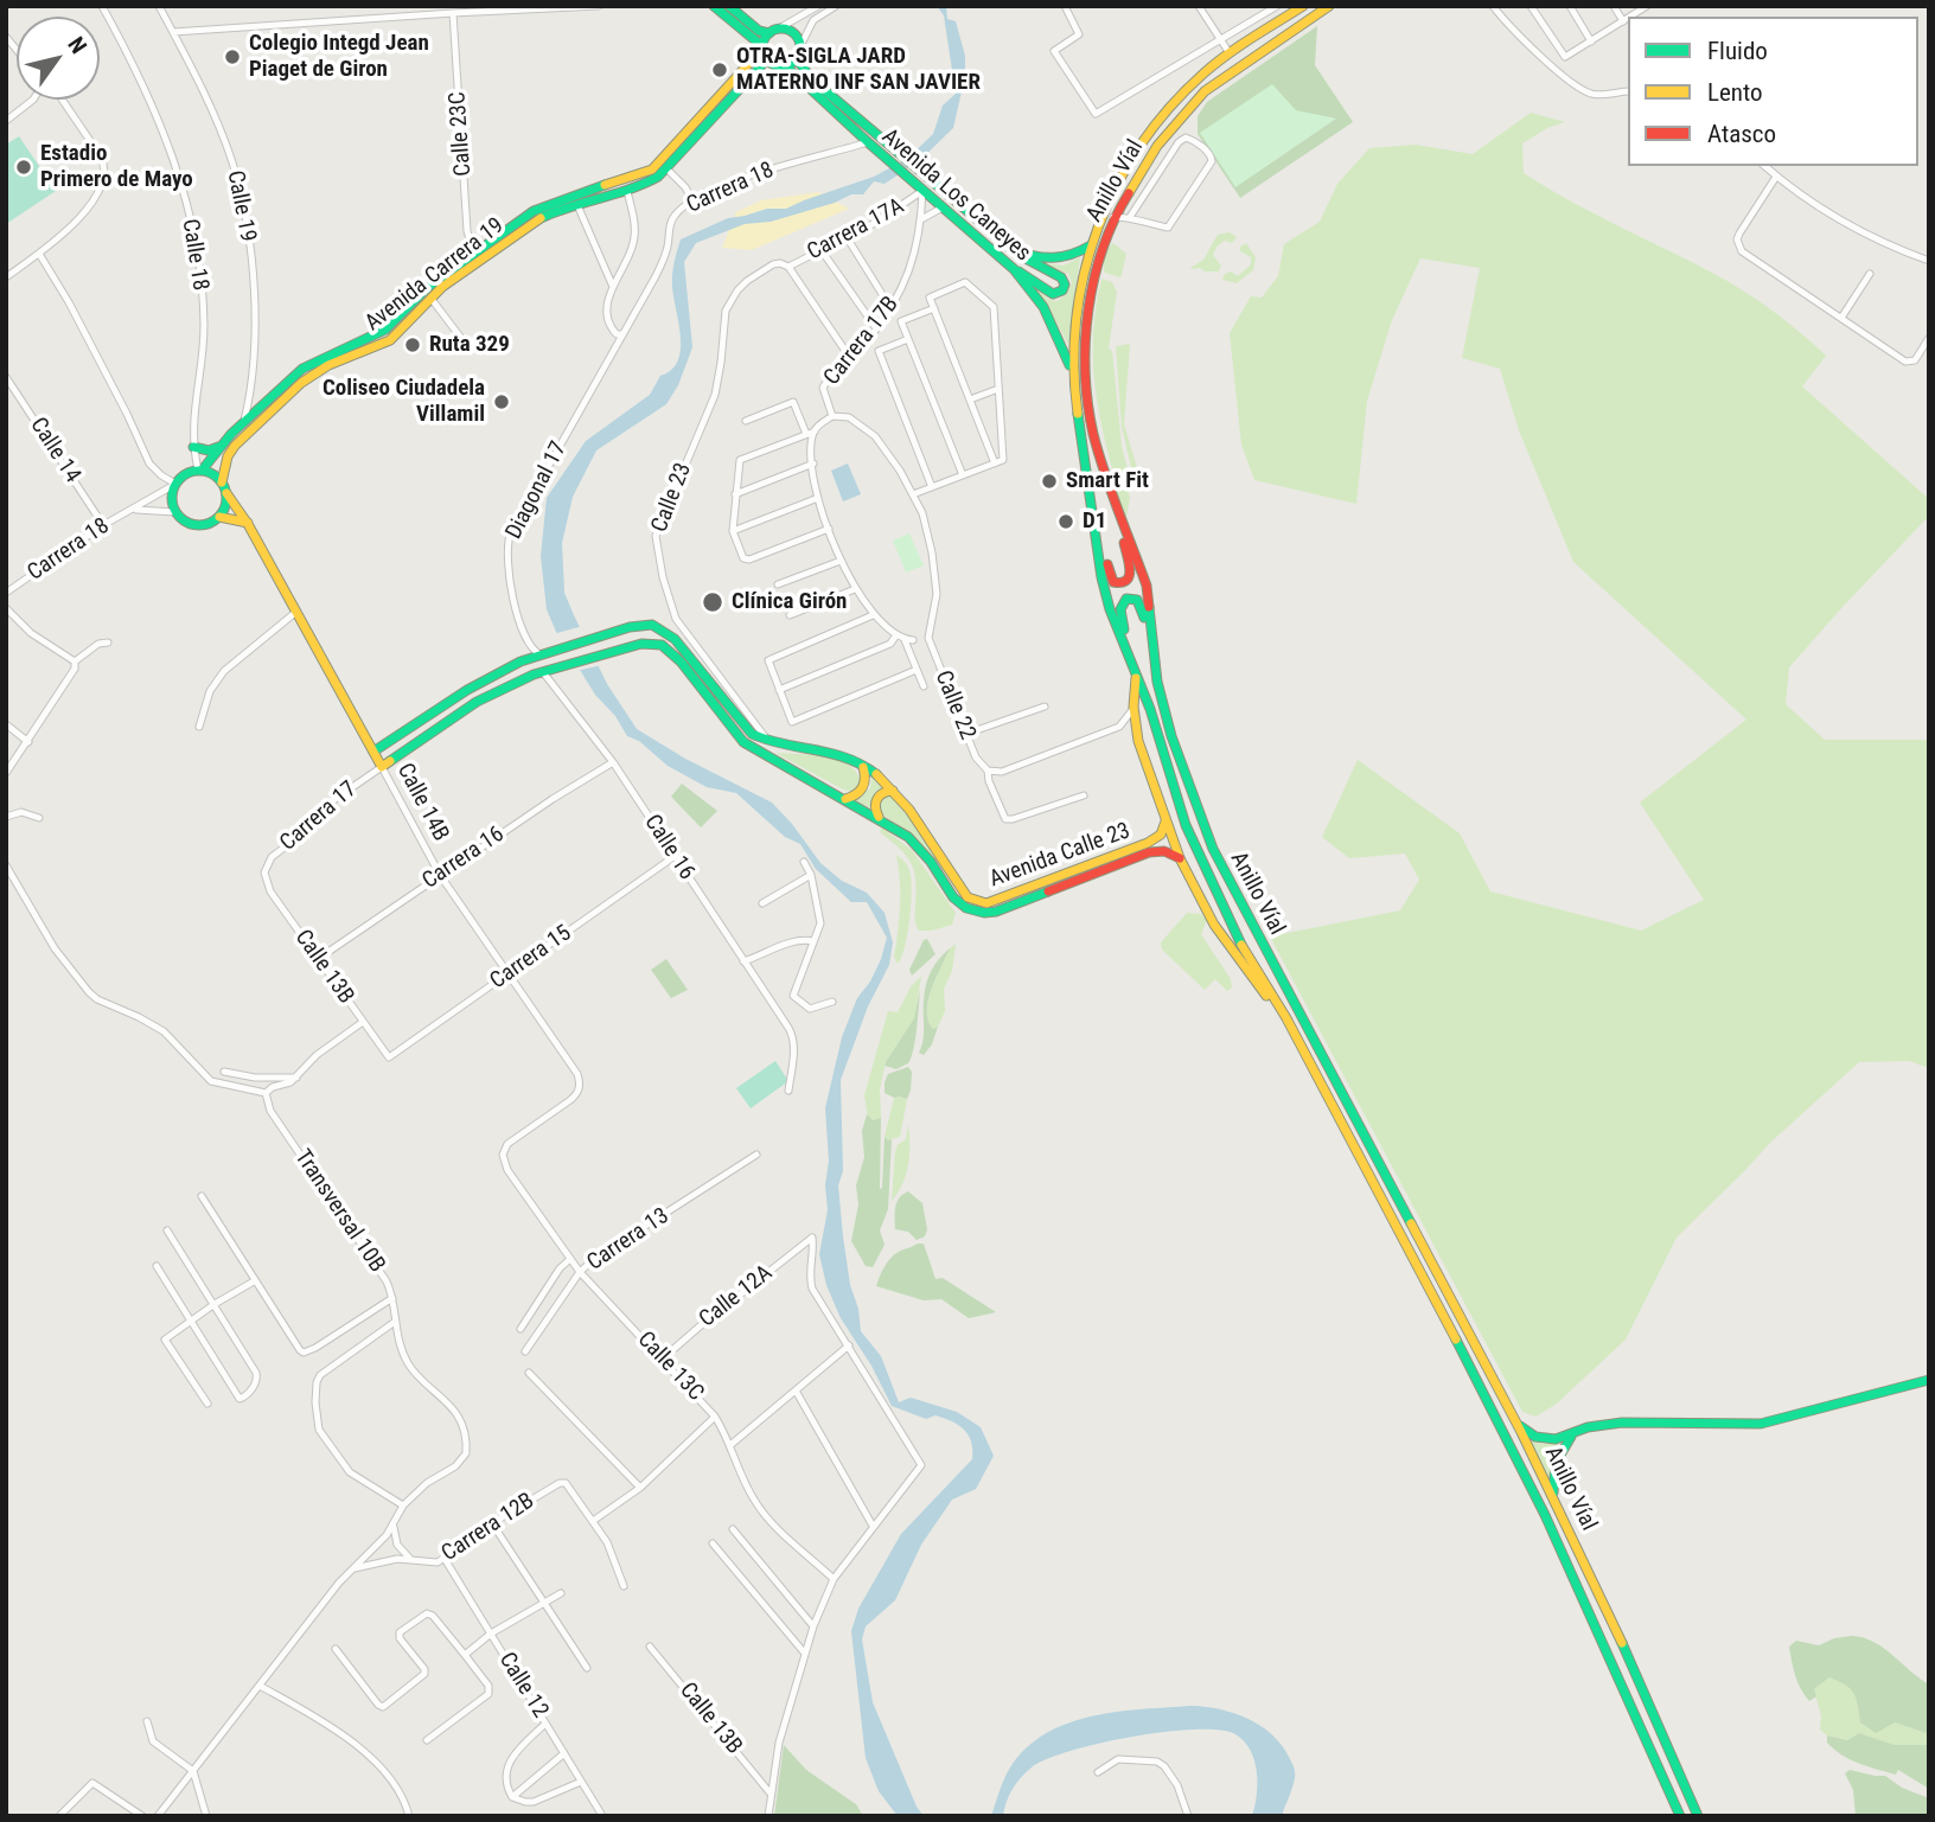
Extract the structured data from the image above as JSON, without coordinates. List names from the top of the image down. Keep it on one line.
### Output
{"streets":{"main road":["Anillo Víal","Avenida Los Caneyes","Avenida Carrera 19","Calle 14B","Avenida Calle 23"],"street":["Calle 23C","Carrera 18","Calle 19","Carrera 17A","Calle 18","Carrera 17B","Calle 14","Diagonal 17","Calle 23","Calle 22","Carrera 17","Calle 16","Carrera 16","Carrera 15","Calle 13B","Transversal 10B","Carrera 13","Calle 12A","Calle 13C","Carrera 12B","Calle 12"]},"crossings":[["Calle 23C","Avenida Carrera 19"],["Anillo Víal","Avenida Los Caneyes"],["Carrera 18","Avenida Los Caneyes"],["Carrera 18","Calle 18"],["Carrera 18","Avenida Carrera 19"],["Carrera 18","Calle 14"],["Carrera 18","Diagonal 17"],["Carrera 18","Calle 14B"],["Avenida Los Caneyes","Carrera 17A"],["Avenida Los Caneyes","Avenida Carrera 19"],["Avenida Los Caneyes","Carrera 17B"],["Calle 19","Avenida Carrera 19"],["Carrera 17A","Carrera 17B"],["Carrera 17A","Calle 23"],["Calle 18","Avenida Carrera 19"],["Calle 18","Calle 14B"],["Avenida Carrera 19","Calle 14B"],["Diagonal 17","Avenida Calle 23"],["Calle 23","Avenida Calle 23"],["Calle 14B","Carrera 17"],["Calle 14B","Carrera 16"],["Calle 14B","Carrera 15"],["Calle 14B","Calle 13C"],["Carrera 17","Calle 13B"],["Calle 16","Avenida Calle 23"],["Calle 16","Carrera 16"],["Calle 16","Carrera 15"],["Carrera 16","Calle 13B"],["Carrera 15","Calle 13B"],["Carrera 13","Calle 13C"],["Calle 12A","Calle 13C"],["Carrera 12B","Calle 12"]],"places":["Colegio Integd Jean Piaget de Giron","OTRA-SIGLA JARD MATERNO INF SAN JAVIER","Estadio Primero de Mayo","Ruta 329","Coliseo Ciudadela Villamil","Smart Fit","D1","Clínica Girón"],"legend":["Fluido","Lento","Atasco"],"north":"top right"}
